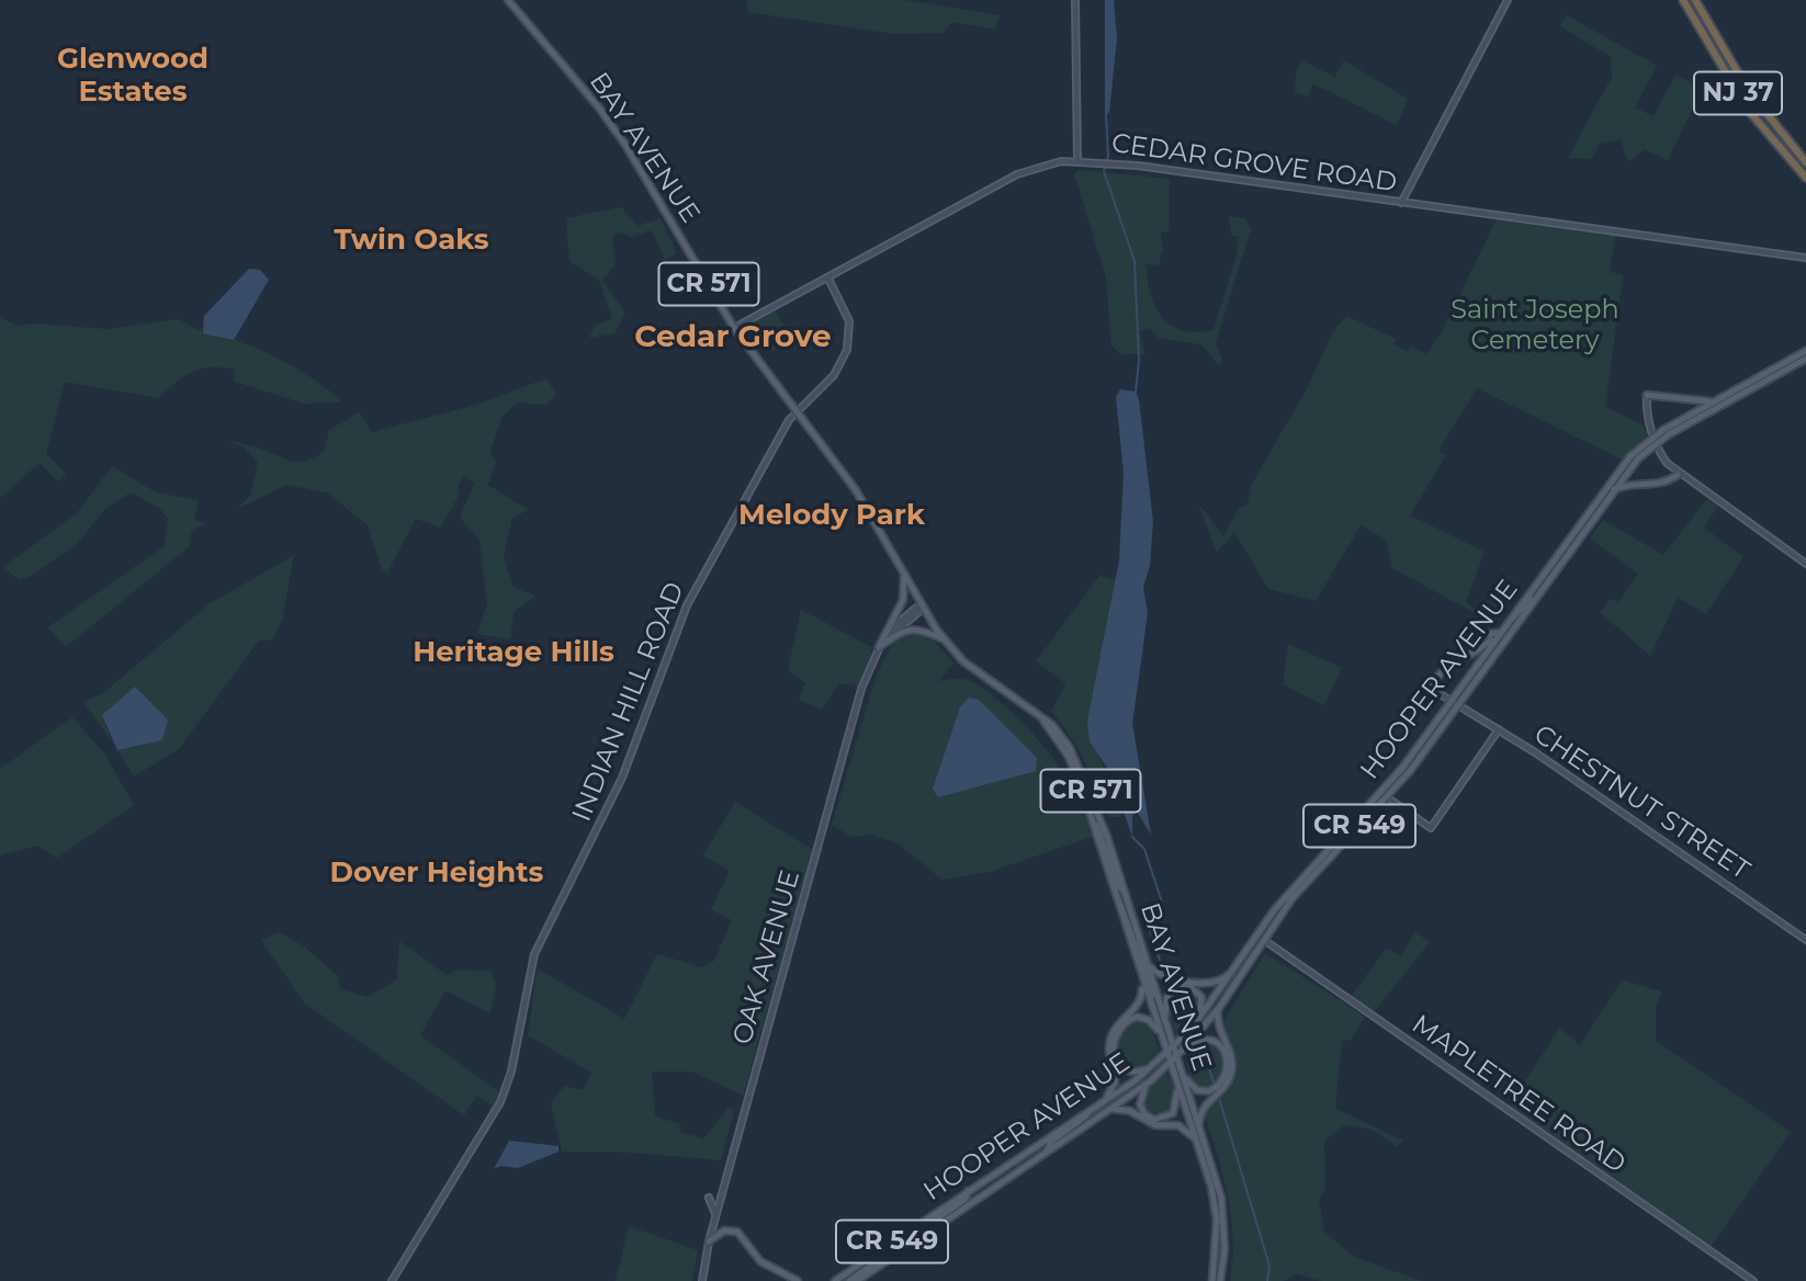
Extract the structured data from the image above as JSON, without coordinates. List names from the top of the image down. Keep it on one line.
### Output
{"streets":{"highway":["NJ 37"],"main road":["BAY AVENUE","CR 571","HOOPER AVENUE","CR 549"],"street":["CEDAR GROVE ROAD","INDIAN HILL ROAD","CHESTNUT STREET","OAK AVENUE","MAPLETREE ROAD"]},"crossings":[["BAY AVENUE","CEDAR GROVE ROAD"],["BAY AVENUE","HOOPER AVENUE"],["BAY AVENUE","INDIAN HILL ROAD"],["BAY AVENUE","OAK AVENUE"],["CEDAR GROVE ROAD","INDIAN HILL ROAD"],["HOOPER AVENUE","CHESTNUT STREET"],["HOOPER AVENUE","MAPLETREE ROAD"]],"districts":["Glenwood Estates","Twin Oaks","Cedar Grove","Melody Park","Heritage Hills","Dover Heights"],"parks":["Saint Joseph Cemetery"]}
